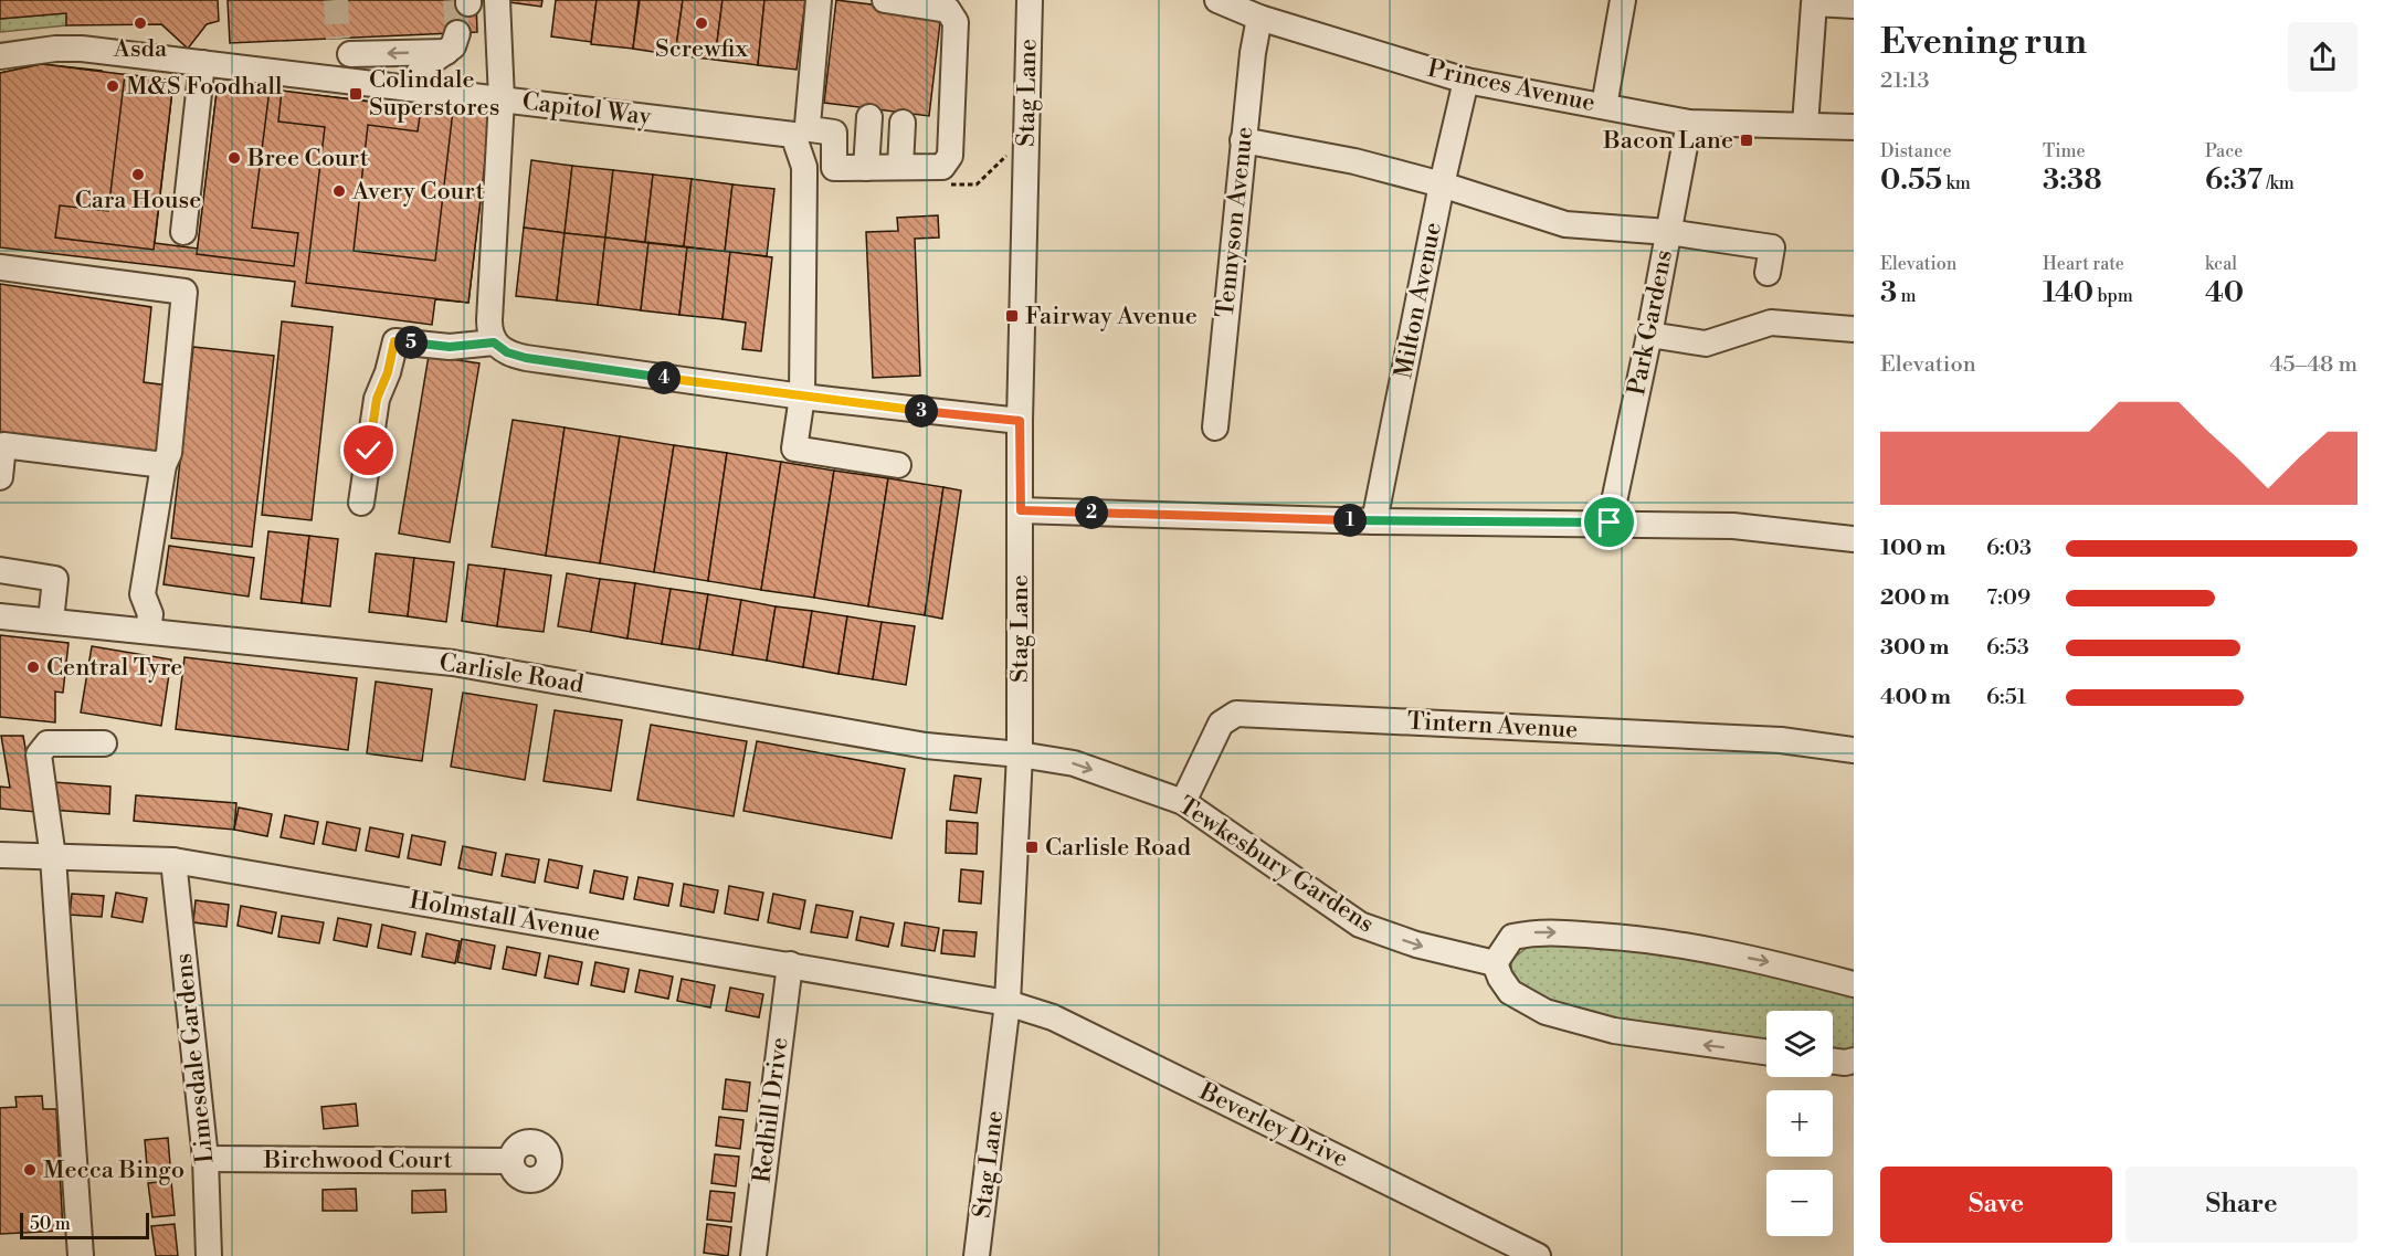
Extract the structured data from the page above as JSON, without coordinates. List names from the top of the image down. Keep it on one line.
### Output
{"streets":{"street":["Princes Avenue","Stag Lane","Capitol Way","Tennyson Avenue","Milton Avenue","Park Gardens","Carlisle Road","Tintern Avenue","Tewkesbury Gardens","Holmstall Avenue","Limesdale Gardens","Redhill Drive","Beverley Drive","Birchwood Court"]},"crossings":[["Princes Avenue","Tennyson Avenue"],["Princes Avenue","Milton Avenue"],["Princes Avenue","Park Gardens"],["Stag Lane","Carlisle Road"],["Stag Lane","Tewkesbury Gardens"],["Stag Lane","Holmstall Avenue"],["Stag Lane","Beverley Drive"],["Carlisle Road","Tewkesbury Gardens"],["Tintern Avenue","Tewkesbury Gardens"],["Holmstall Avenue","Limesdale Gardens"],["Holmstall Avenue","Redhill Drive"],["Holmstall Avenue","Beverley Drive"],["Limesdale Gardens","Birchwood Court"]],"one_way":["Tewkesbury Gardens"],"places":{"other":["Asda","Screwfix","M&S Foodhall","Bree Court","Cara House","Avery Court","Central Tyre","Mecca Bingo"],"transit":["Colindale Superstores","Bacon Lane","Fairway Avenue","Carlisle Road"]},"scale_bar":"50 m","page":{"heading":["Evening run","21:13"],"stats":[["Distance","0.55 km"],["Time","3:38"],["Pace","6:37 /km"],["Elevation","3 m"],["Heart rate","140 bpm"],["kcal","40"]],"pins":["5","4","3","2","1"],"chart":["Elevation","45–48 m"],"list":[{"name":"100 m","note":"6:03"},{"name":"200 m","note":"7:09"},{"name":"300 m","note":"6:53"},{"name":"400 m","note":"6:51"}],"map_buttons":["+","−"],"buttons":["Save","Share"],"scale":"50 m"}}
